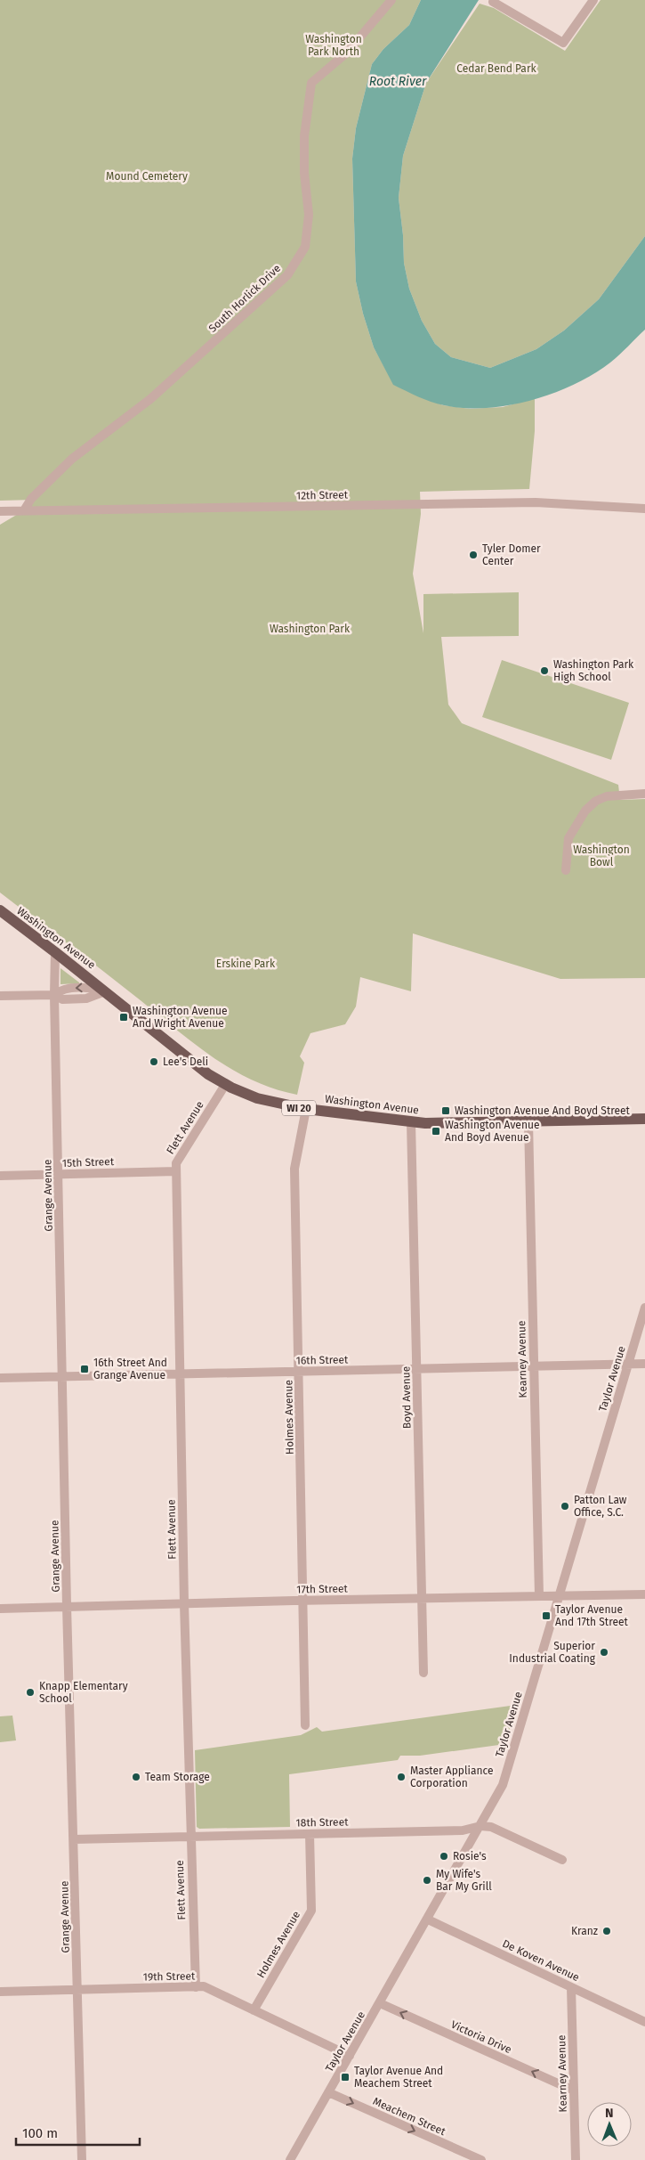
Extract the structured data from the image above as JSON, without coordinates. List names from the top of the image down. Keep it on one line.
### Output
{"streets":{"main road":["Washington Avenue","WI 20"],"street":["South Horlick Drive","12th Street","Flett Avenue","15th Street","Grange Avenue","Kearney Avenue","16th Street","Taylor Avenue","Boyd Avenue","Holmes Avenue","17th Street","18th Street","De Koven Avenue","19th Street","Victoria Drive","Meachem Street"]},"crossings":[["South Horlick Drive","12th Street"],["Washington Avenue","Flett Avenue"],["Washington Avenue","Grange Avenue"],["Washington Avenue","Kearney Avenue"],["Washington Avenue","Boyd Avenue"],["Washington Avenue","Holmes Avenue"],["Flett Avenue","15th Street"],["Flett Avenue","16th Street"],["Flett Avenue","17th Street"],["Flett Avenue","18th Street"],["Flett Avenue","19th Street"],["15th Street","Grange Avenue"],["Grange Avenue","16th Street"],["Grange Avenue","17th Street"],["Grange Avenue","18th Street"],["Grange Avenue","19th Street"],["Kearney Avenue","16th Street"],["Kearney Avenue","17th Street"],["Kearney Avenue","De Koven Avenue"],["Kearney Avenue","Victoria Drive"],["16th Street","Taylor Avenue"],["16th Street","Boyd Avenue"],["16th Street","Holmes Avenue"],["Taylor Avenue","17th Street"],["Taylor Avenue","18th Street"],["Taylor Avenue","De Koven Avenue"],["Taylor Avenue","19th Street"],["Taylor Avenue","Victoria Drive"],["Taylor Avenue","Meachem Street"],["Boyd Avenue","17th Street"],["Holmes Avenue","17th Street"],["Holmes Avenue","18th Street"],["Holmes Avenue","19th Street"]],"one_way":["Victoria Drive","Meachem Street"],"water":["Root River"],"parks":["Washington Park North","Cedar Bend Park","Mound Cemetery","Washington Park","Washington Bowl","Erskine Park"],"places":{"other":["Tyler Domer Center","Washington Park High School","Lee's Deli","Patton Law Office, S.C.","Superior Industrial Coating","Knapp Elementary School","Team Storage","Master Appliance Corporation","Rosie's","My Wife's Bar My Grill","Kranz"],"transit":["Washington Avenue And Wright Avenue","Washington Avenue And Boyd Street","Washington Avenue And Boyd Avenue","16th Street And Grange Avenue","Taylor Avenue And 17th Street","Taylor Avenue And Meachem Street"]},"scale_bar":"100 m","north":"top"}
